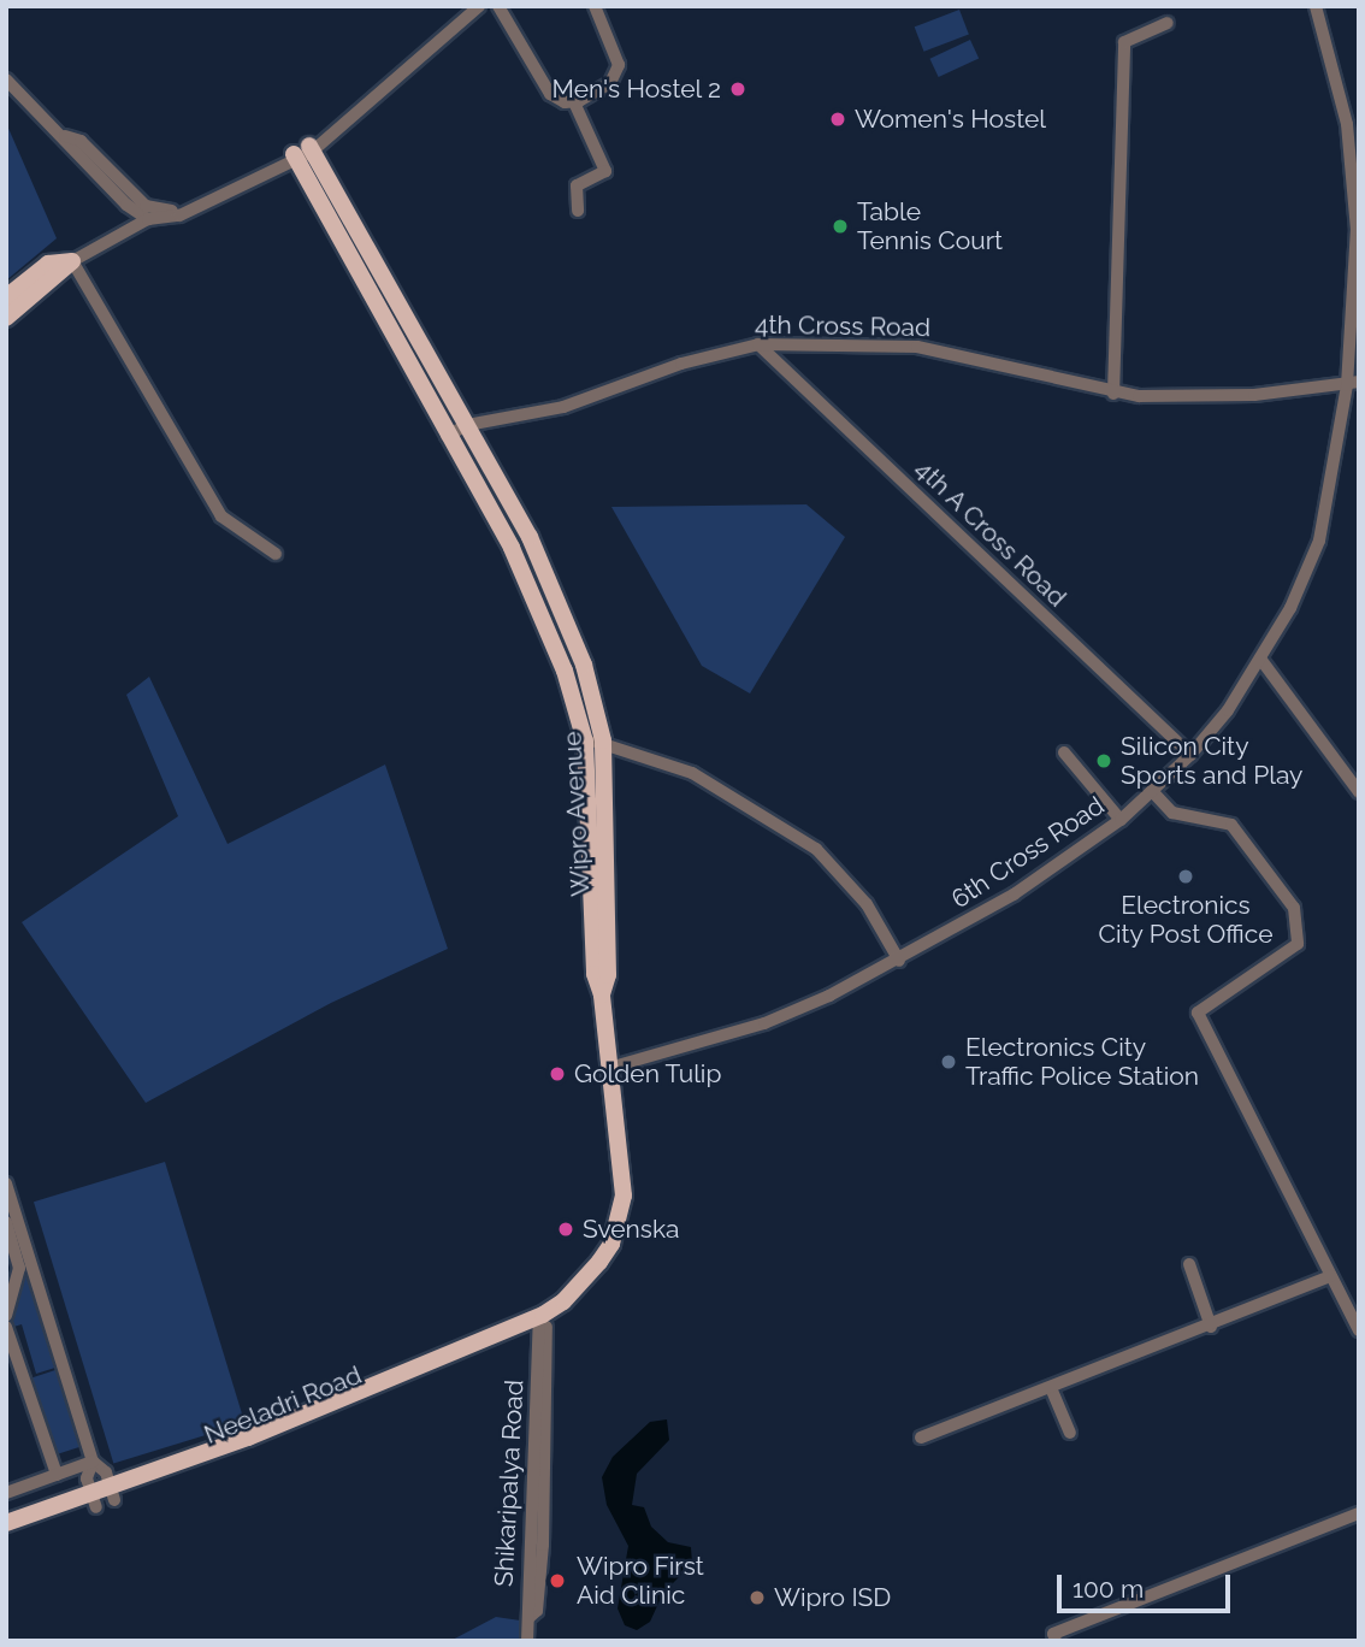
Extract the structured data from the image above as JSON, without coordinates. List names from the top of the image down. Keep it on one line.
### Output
{"streets":{"main road":["Wipro Avenue","Neeladri Road"],"street":["4th Cross Road","4th A Cross Road","6th Cross Road","Shikaripalya Road"]},"crossings":[["4th Cross Road","4th A Cross Road"],["4th Cross Road","Wipro Avenue"],["4th Cross Road","6th Cross Road"],["4th A Cross Road","6th Cross Road"],["Wipro Avenue","6th Cross Road"],["Wipro Avenue","Neeladri Road"],["Wipro Avenue","Shikaripalya Road"],["Neeladri Road","Shikaripalya Road"]],"places":["Men's Hostel 2","Women's Hostel","Table Tennis Court","Silicon City Sports and Play","Electronics City Post Office","Electronics City Traffic Police Station","Golden Tulip","Svenska","Wipro First Aid Clinic","Wipro ISD"],"scale_bar":"100 m"}
